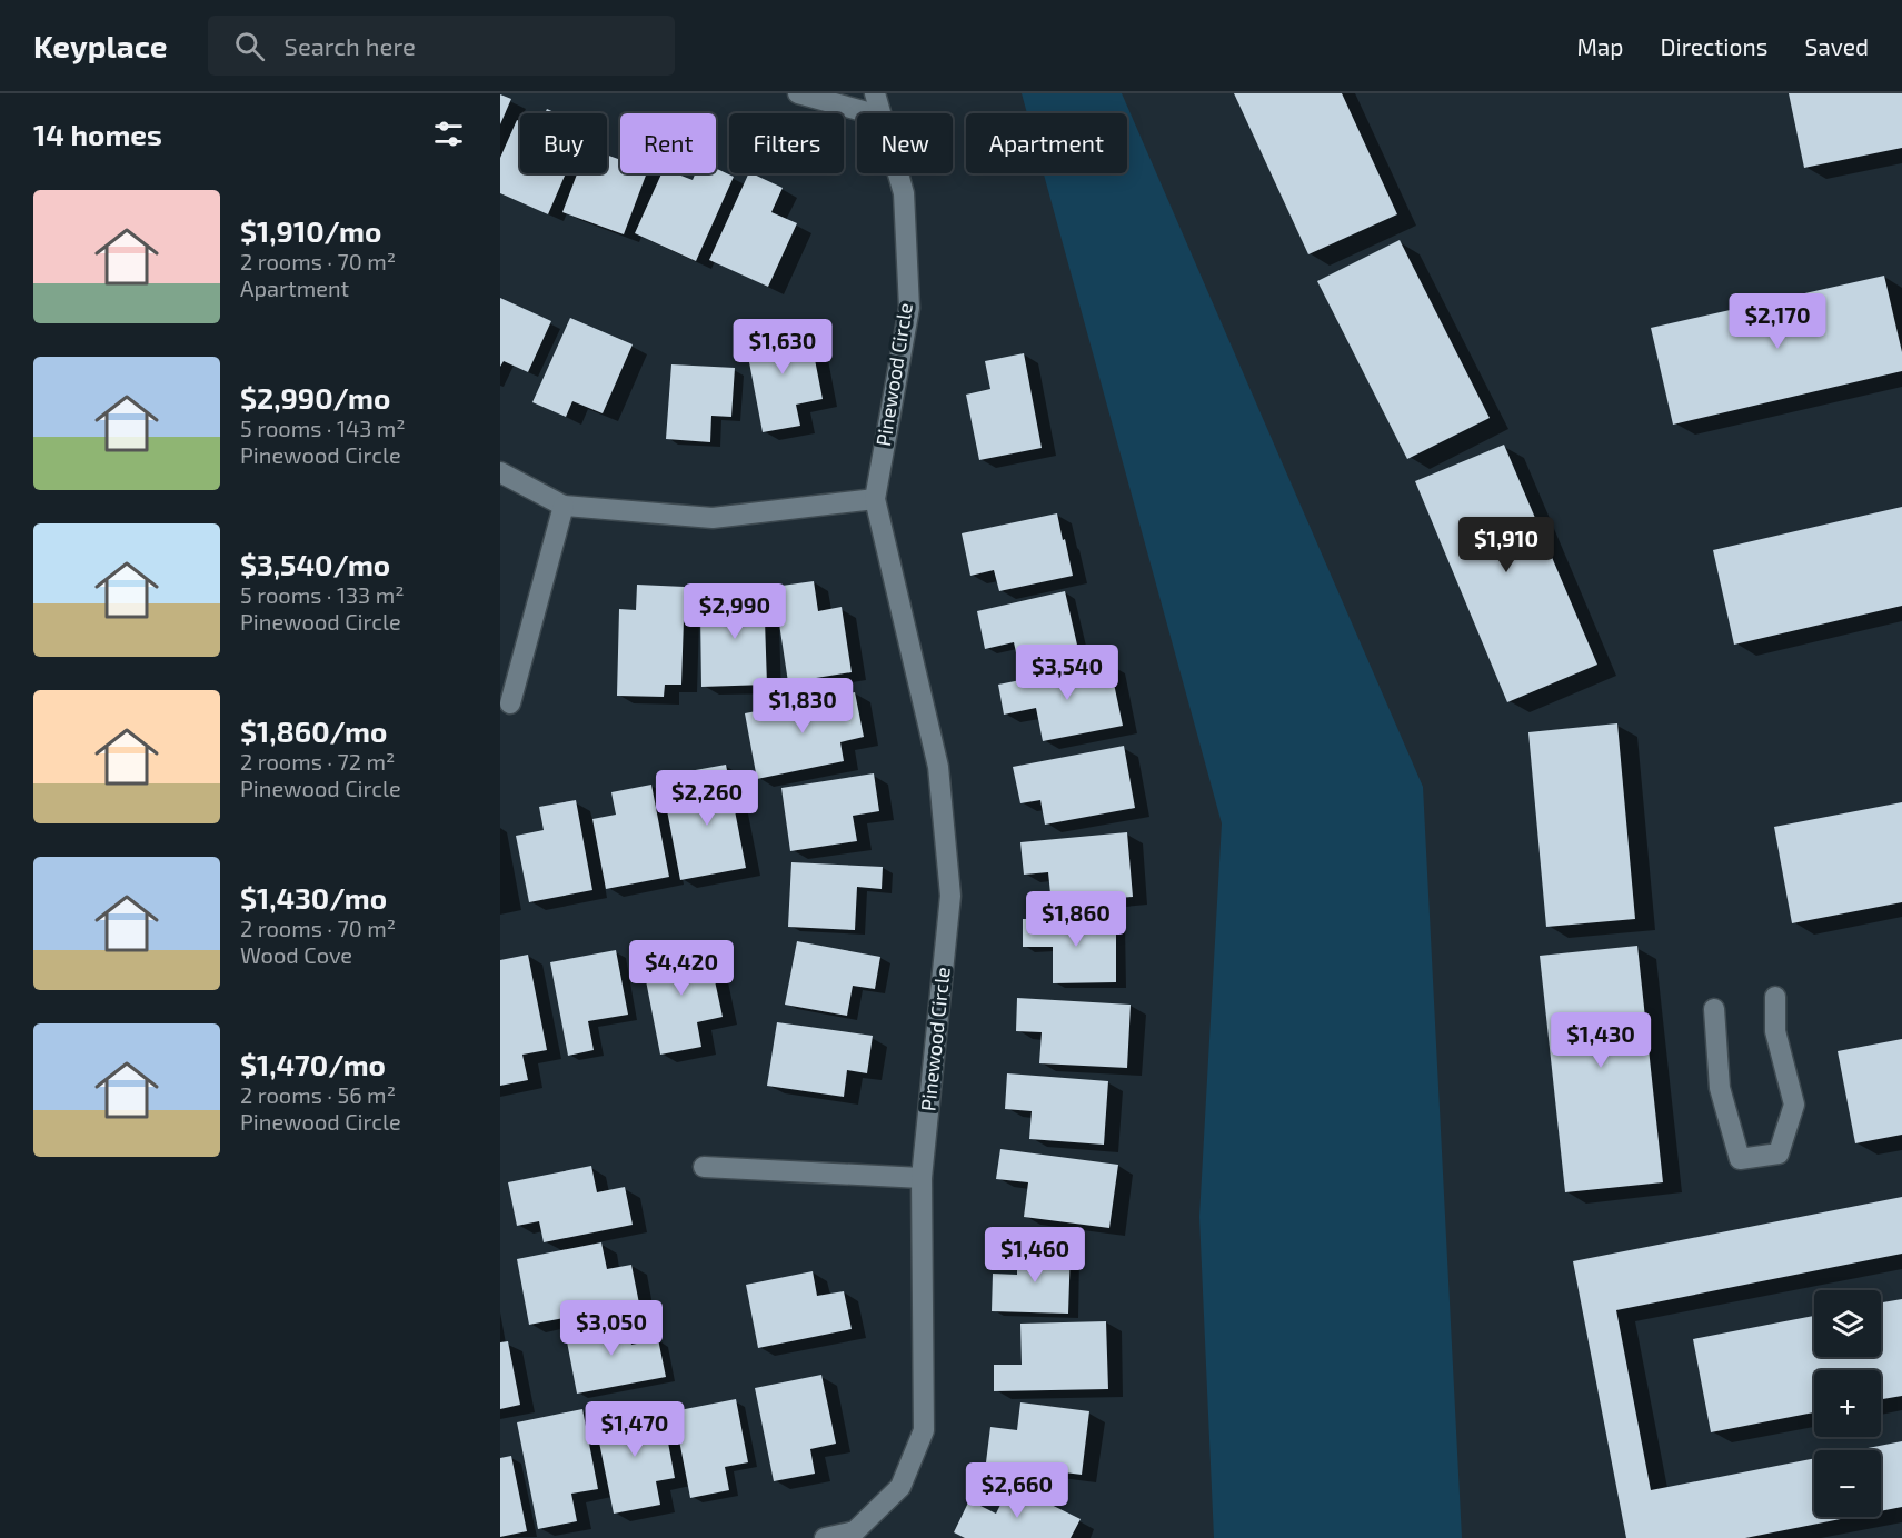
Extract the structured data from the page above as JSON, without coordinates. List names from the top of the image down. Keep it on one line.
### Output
{"streets":{"street":["Pinewood Circle"]},"page":{"header":"Keyplace","search":"Search here","nav":["Map","Directions","Saved"],"heading":"14 homes","chip":["Buy","Rent","Filters","New","Apartment"],"list":[{"name":"$1,910/mo","note":"2 rooms · 70 m² · Apartment"},{"name":"$2,990/mo","note":"5 rooms · 143 m² · Pinewood Circle"},{"name":"$3,540/mo","note":"5 rooms · 133 m² · Pinewood Circle"},{"name":"$1,860/mo","note":"2 rooms · 72 m² · Pinewood Circle"},{"name":"$1,430/mo","note":"2 rooms · 70 m² · Wood Cove"},{"name":"$1,470/mo","note":"2 rooms · 56 m² · Pinewood Circle"}],"price":["$2,170","$1,630","$1,910","$2,990","$3,540","$1,830","$2,260","$1,860","$4,420","$1,430","$1,460","$3,050","$1,470","$2,660"],"map_buttons":["+","−"]}}
